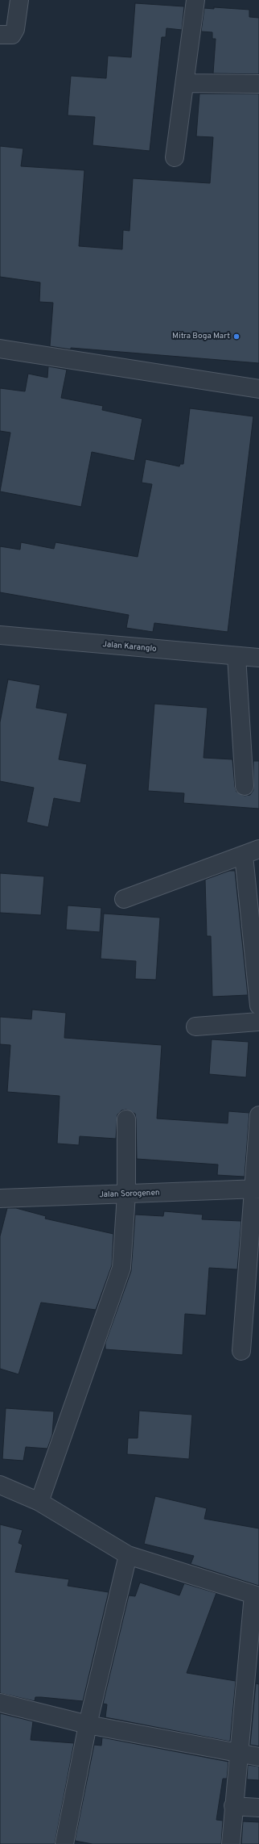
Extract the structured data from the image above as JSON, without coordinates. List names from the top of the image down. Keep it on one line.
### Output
{"streets":{"street":["Jalan Karanglo","Jalan Sorogenen"]},"places":["Mitra Boga Mart"]}
